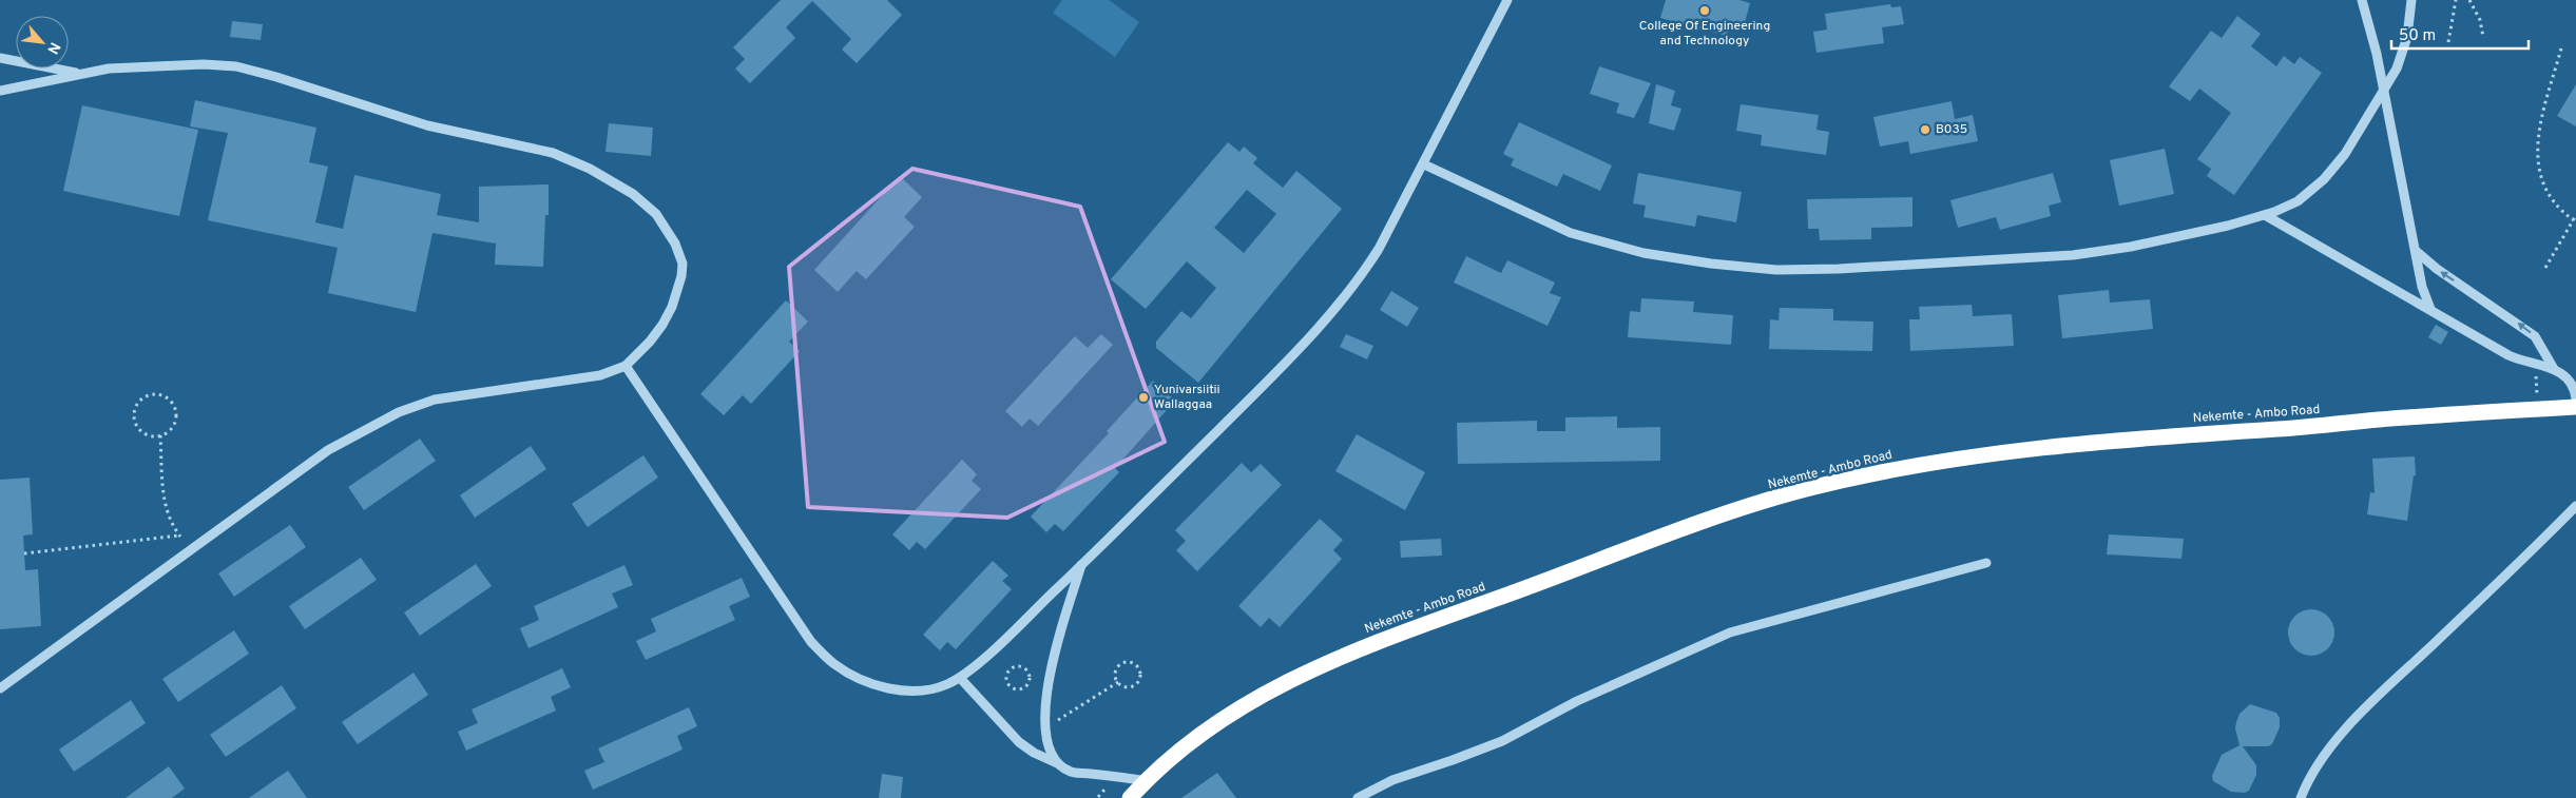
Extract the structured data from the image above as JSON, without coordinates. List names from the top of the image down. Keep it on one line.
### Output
{"streets":{"highway":["Nekemte - Ambo Road"]},"places":["College Of Engineering and Technology","B035","Yunivarsiitii Wallaggaa"],"scale_bar":"50 m","north":"bottom right"}
